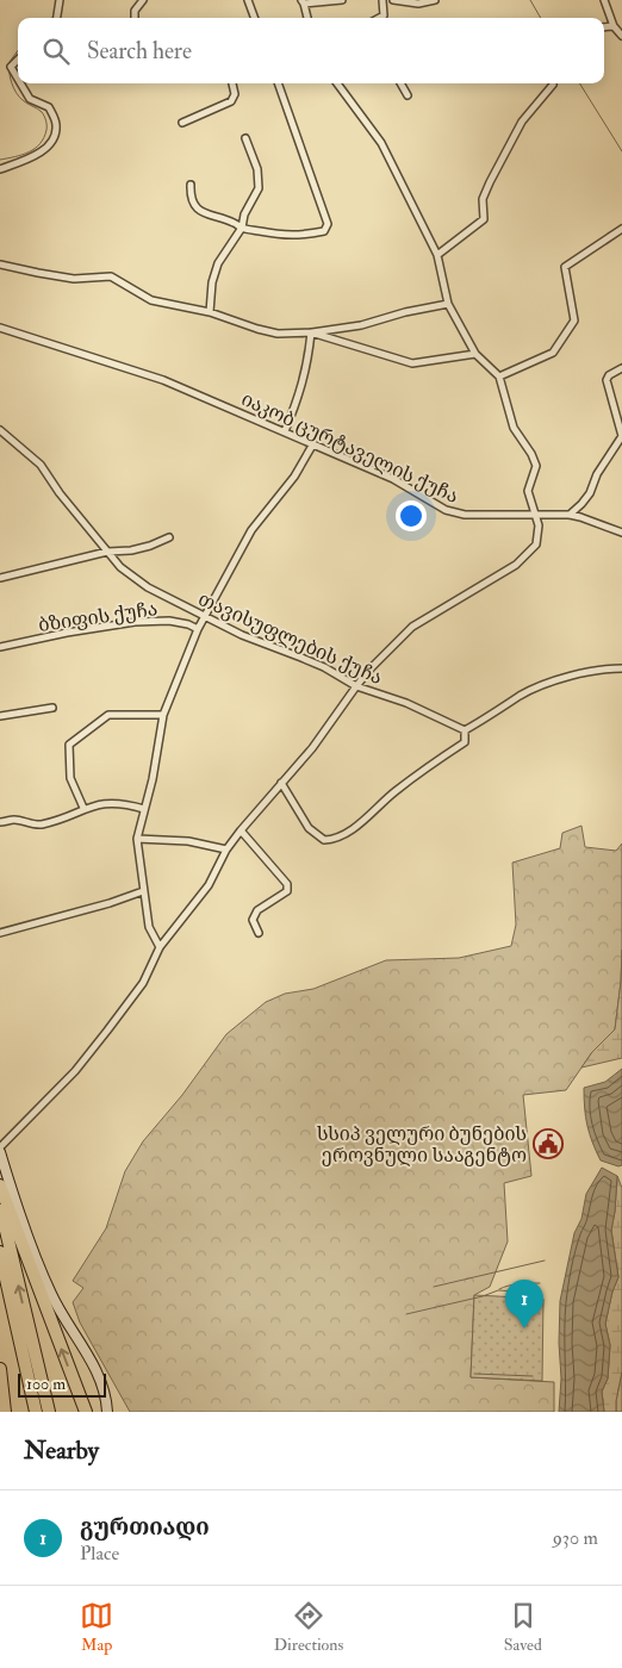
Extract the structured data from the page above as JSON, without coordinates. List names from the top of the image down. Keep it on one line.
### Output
{"streets":{"street":["იაკობ ცურტაველის ქუჩა","ბზიფის ქუჩა","თავისუფლების ქუჩა"]},"places":{"public building":["სსიპ ველური ბუნების ეროვნული სააგენტო"]},"scale_bar":"100 m","page":{"search":"Search here","pins":"1","scale":"100 m","heading":"Nearby","list":[{"mark":"1","name":"გურთიადი","note":"Place","value":"930 m"}],"nav":["Map","Directions","Saved"]}}
